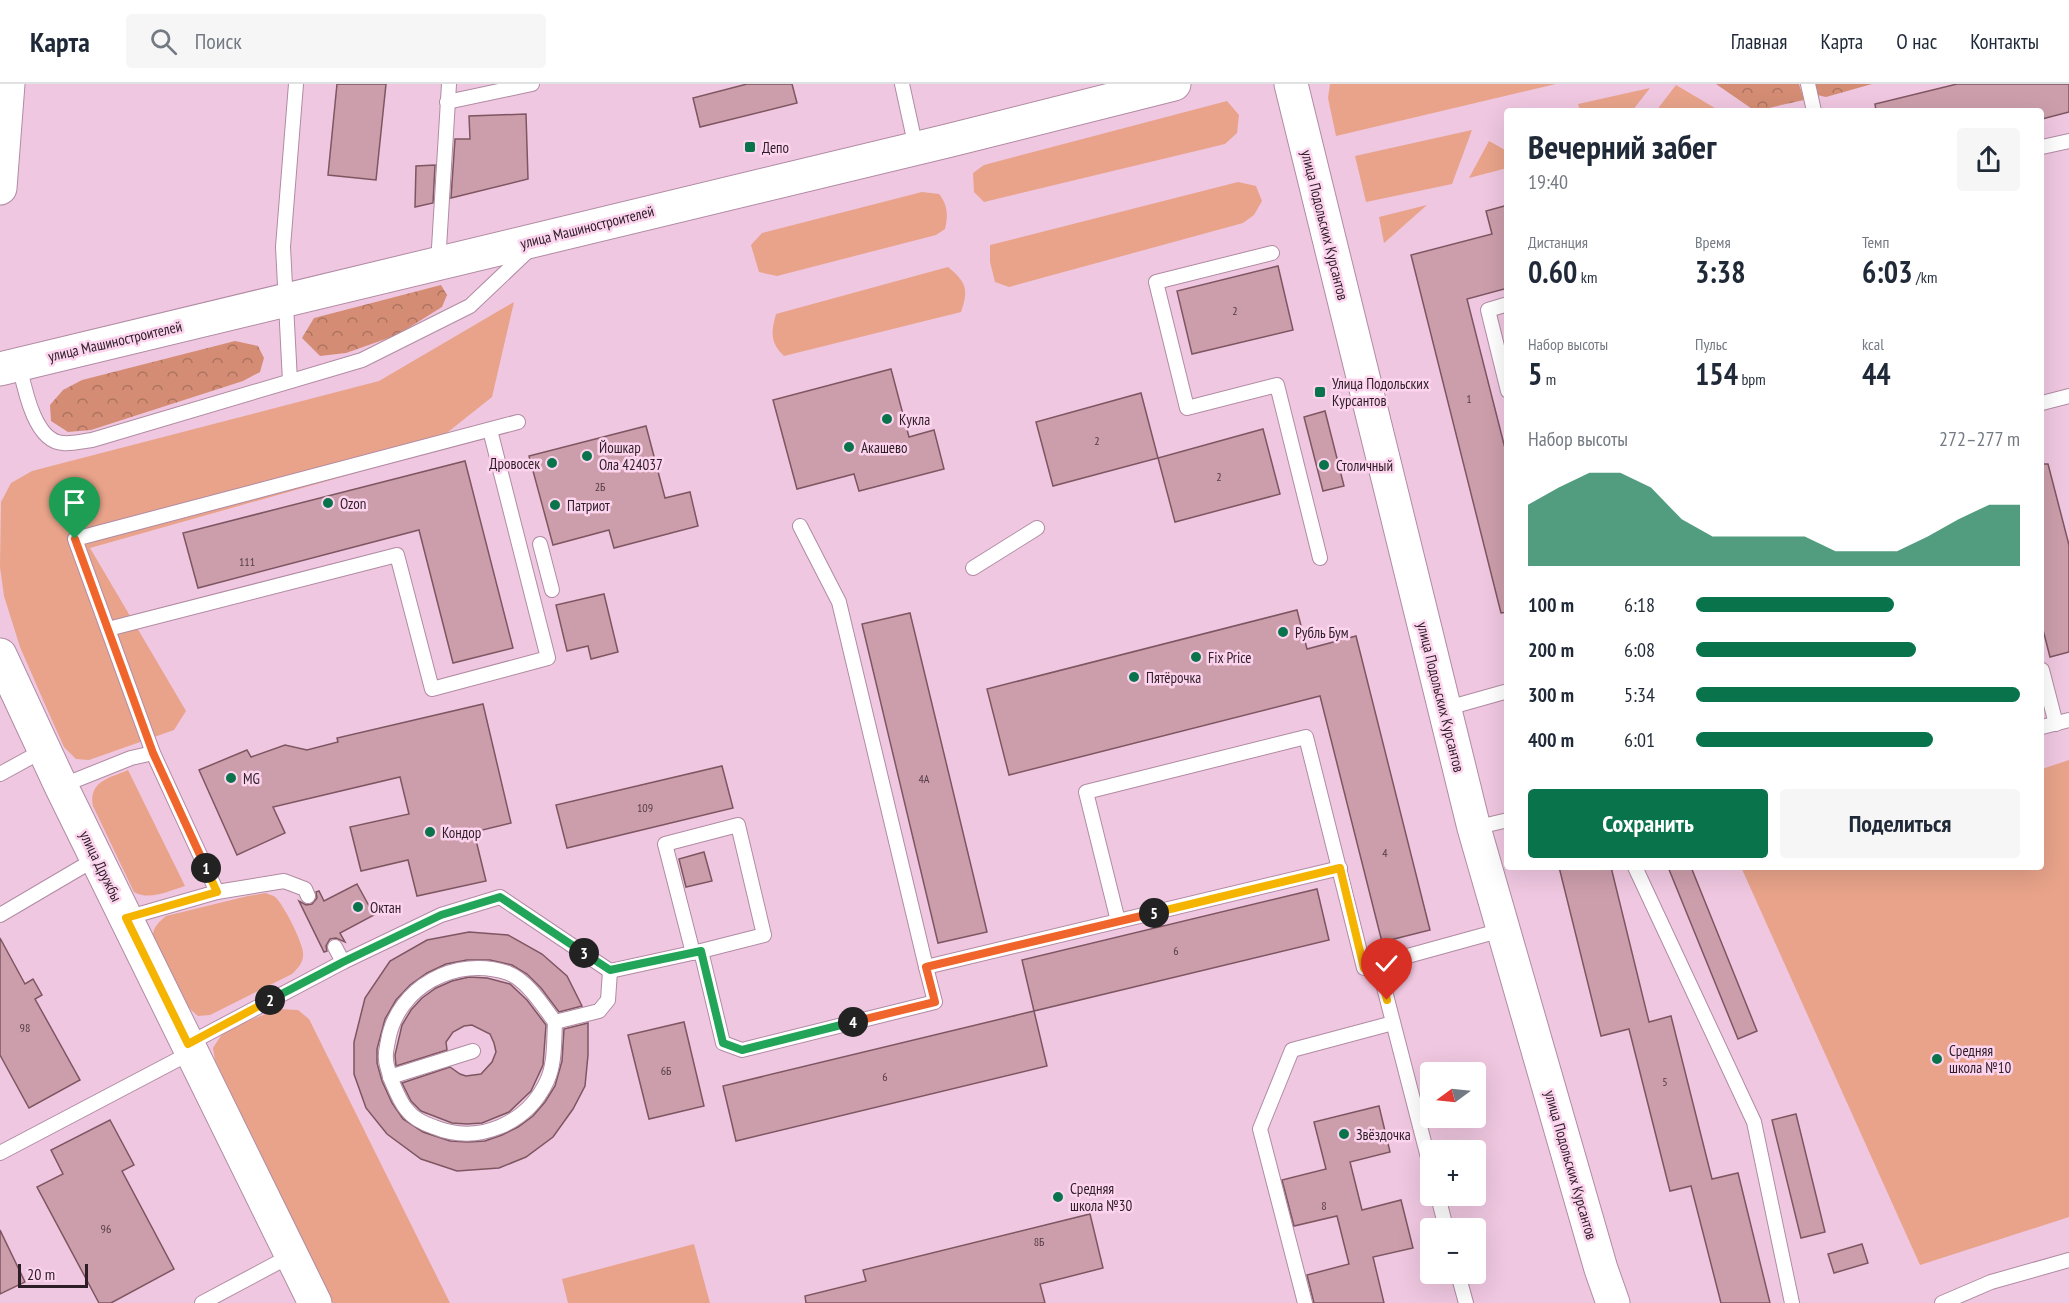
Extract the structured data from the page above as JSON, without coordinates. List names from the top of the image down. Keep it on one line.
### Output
{"streets":{"main road":["улица Подольских Курсантов","улица Машиностроителей","улица Дружбы"]},"places":{"transit":["Депо","Улица Подольских Курсантов"],"other":["Кукла","Акашево","Йошкар Ола 424037","Дровосек","Столичный","Ozon","Патриот","Рубль Бум","Fix Price","Пятёрочка","MG","Кондор","Октан","Средняя школа №10","Звёздочка","Средняя школа №30"]},"house_numbers":["2","1","2","2","2Б","111","4А","109","4","6","98","6Б","6","5","8","96","8Б"],"scale_bar":"20 m","north":"left","page":{"header":"Карта","search":"Поиск","nav":["Главная","Карта","О нас","Контакты"],"heading":["Вечерний забег","19:40"],"stats":[["Дистанция","0.60 km"],["Время","3:38"],["Темп","6:03 /km"],["Набор высоты","5 m"],["Пульс","154 bpm"],["kcal","44"]],"chart":["Набор высоты","272–277 m"],"list":[{"name":"100 m","note":"6:18"},{"name":"200 m","note":"6:08"},{"name":"300 m","note":"5:34"},{"name":"400 m","note":"6:01"}],"buttons":["Сохранить","Поделиться"],"pins":["1","5","3","2","4"],"map_buttons":["+","−"],"scale":"20 m"}}
